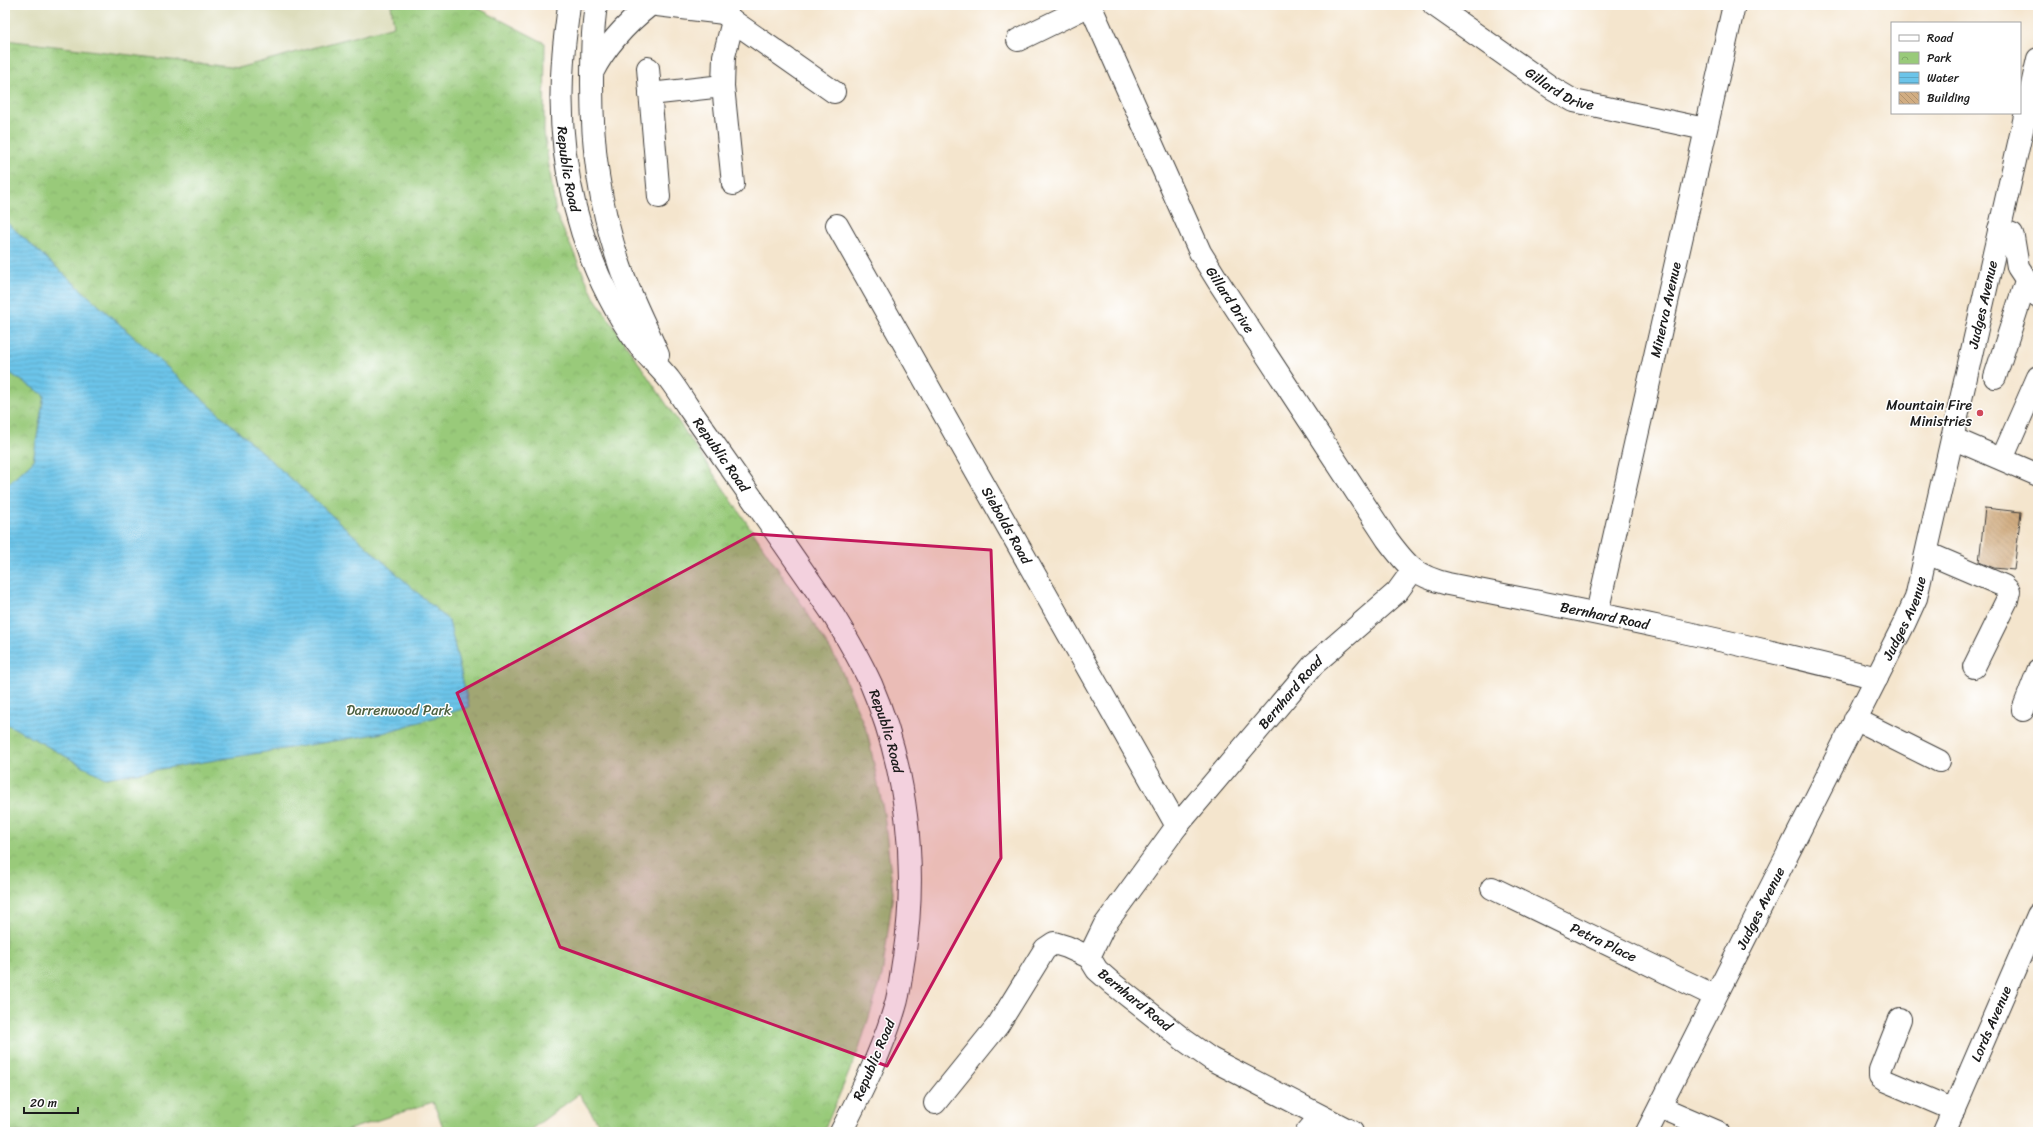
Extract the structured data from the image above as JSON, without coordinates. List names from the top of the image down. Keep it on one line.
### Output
{"streets":{"street":["Gillard Drive","Republic Road","Judges Avenue","Minerva Avenue","Siebolds Road","Bernhard Road","Petra Place","Lords Avenue"]},"crossings":[["Gillard Drive","Minerva Avenue"],["Gillard Drive","Bernhard Road"],["Judges Avenue","Bernhard Road"],["Judges Avenue","Petra Place"],["Minerva Avenue","Bernhard Road"],["Siebolds Road","Bernhard Road"]],"parks":["Darrenwood Park"],"places":["Mountain Fire Ministries"],"legend":["Road","Park","Water","Building"],"scale_bar":"20 m"}
